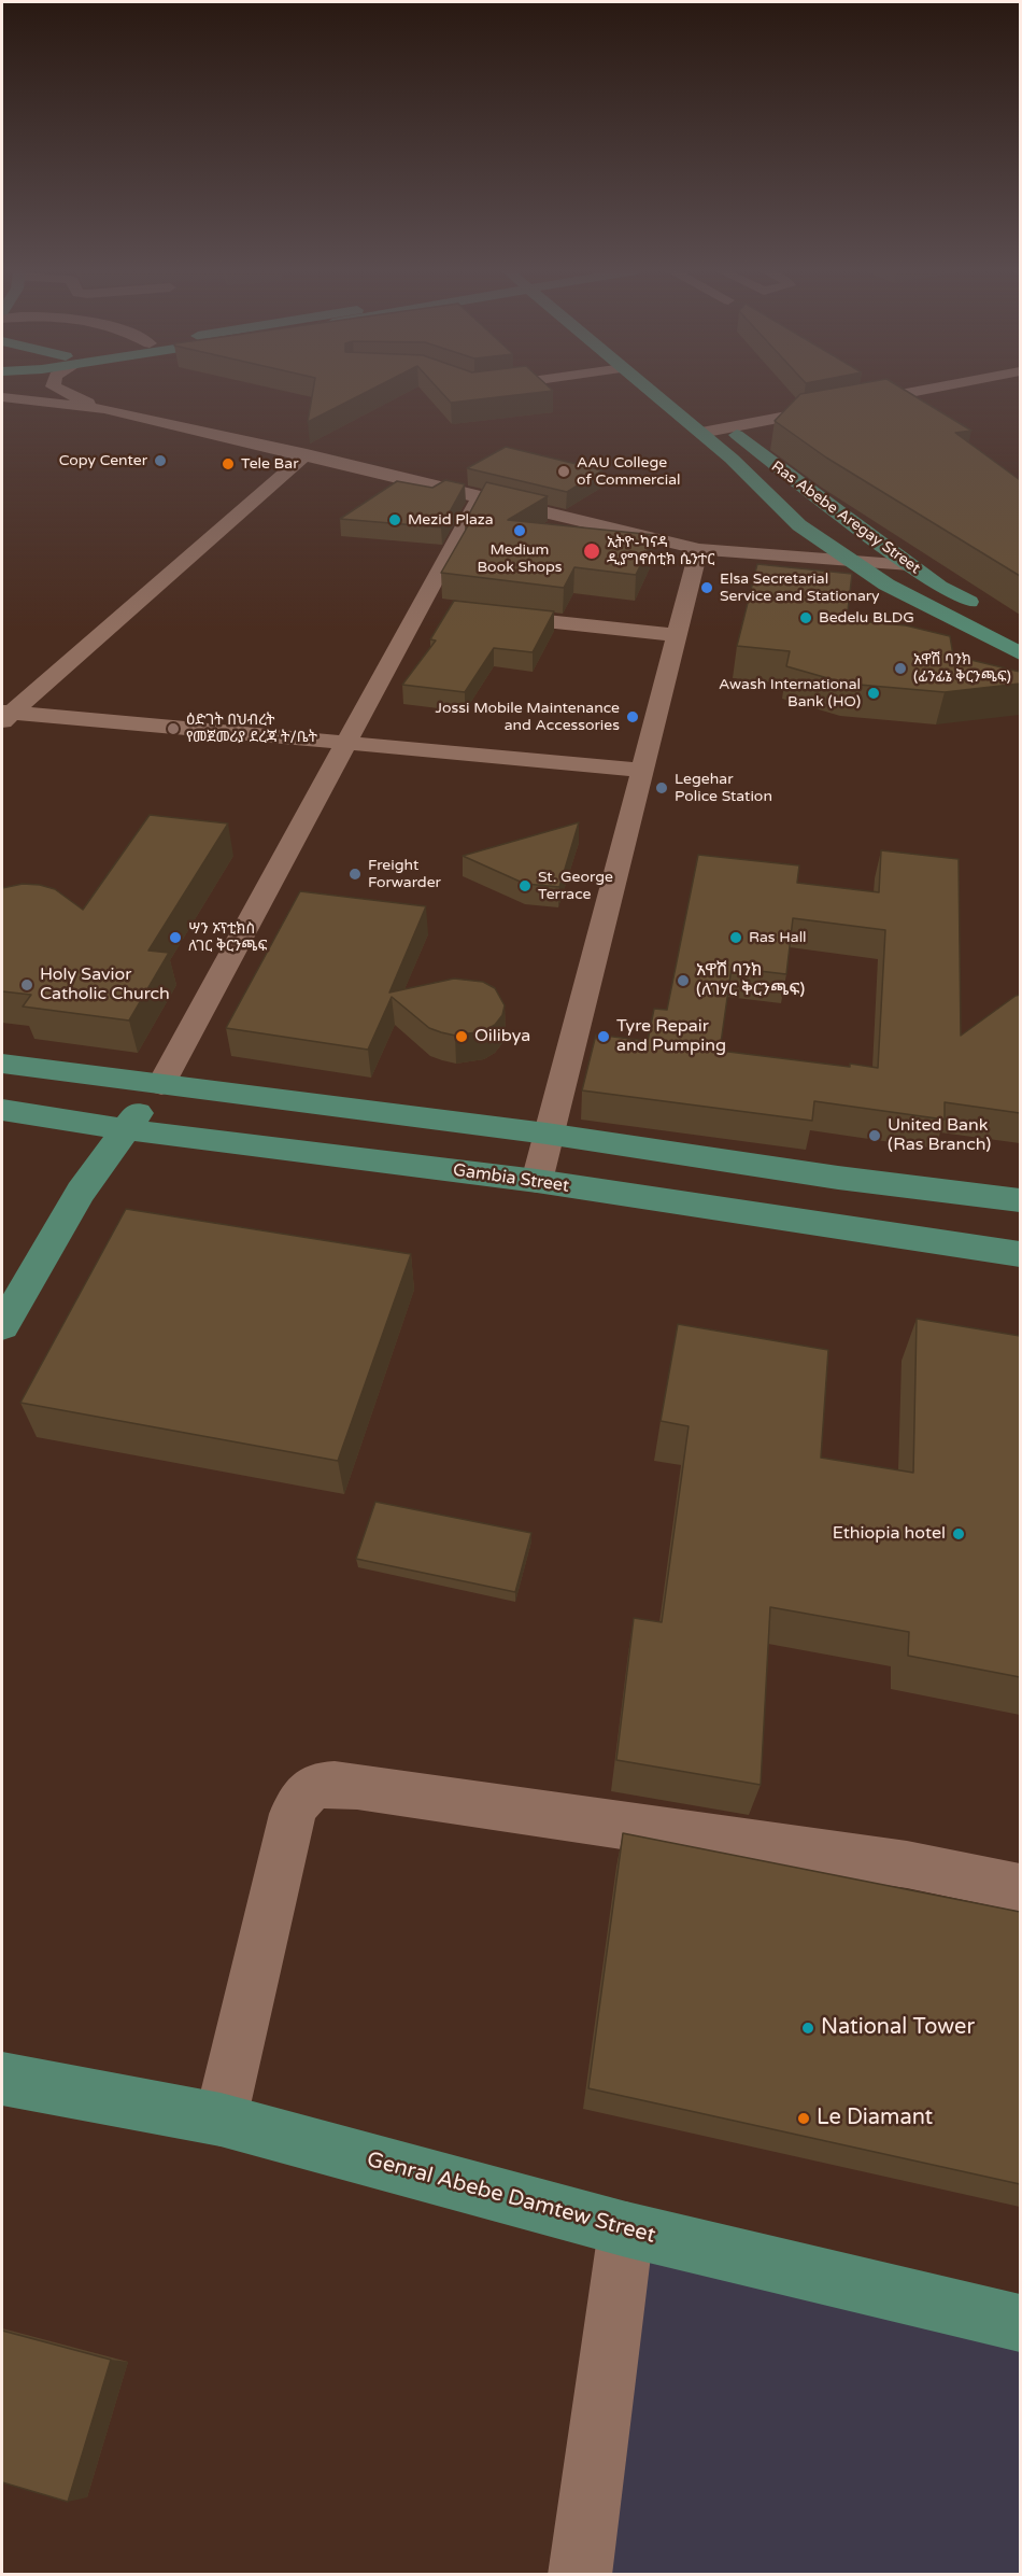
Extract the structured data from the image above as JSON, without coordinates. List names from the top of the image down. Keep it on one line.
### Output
{"streets":{"main road":["Ras Abebe Aregay Street","Gambia Street","Genral Abebe Damtew Street"]},"places":["Copy Center","Tele Bar","AAU College of Commercial","Mezid Plaza","Medium Book Shops","ኢትዮ-ካናዳ ዲያግኖስቲክ ሴንተር","Elsa Secretarial Service and Stationary","Bedelu BLDG","አዋሽ ባንክ (ፊንፊኔ ቅርንጫፍ)","Awash International Bank (HO)","Jossi Mobile Maintenance and Accessories","ዕድገት በህብረት የመጀመሪያ ደረጃ ት/ቤት","Legehar Police Station","Freight Forwarder","St. George Terrace","ሣን ኦፕቲክስ ለገር ቅርንጫፍ","Ras Hall","አዋሽ ባንክ (ለገሃር ቅርንጫፍ)","Holy Savior Catholic Church","Oilibya","Tyre Repair and Pumping","United Bank (Ras Branch)","Ethiopia hotel","National Tower","Le Diamant"]}
